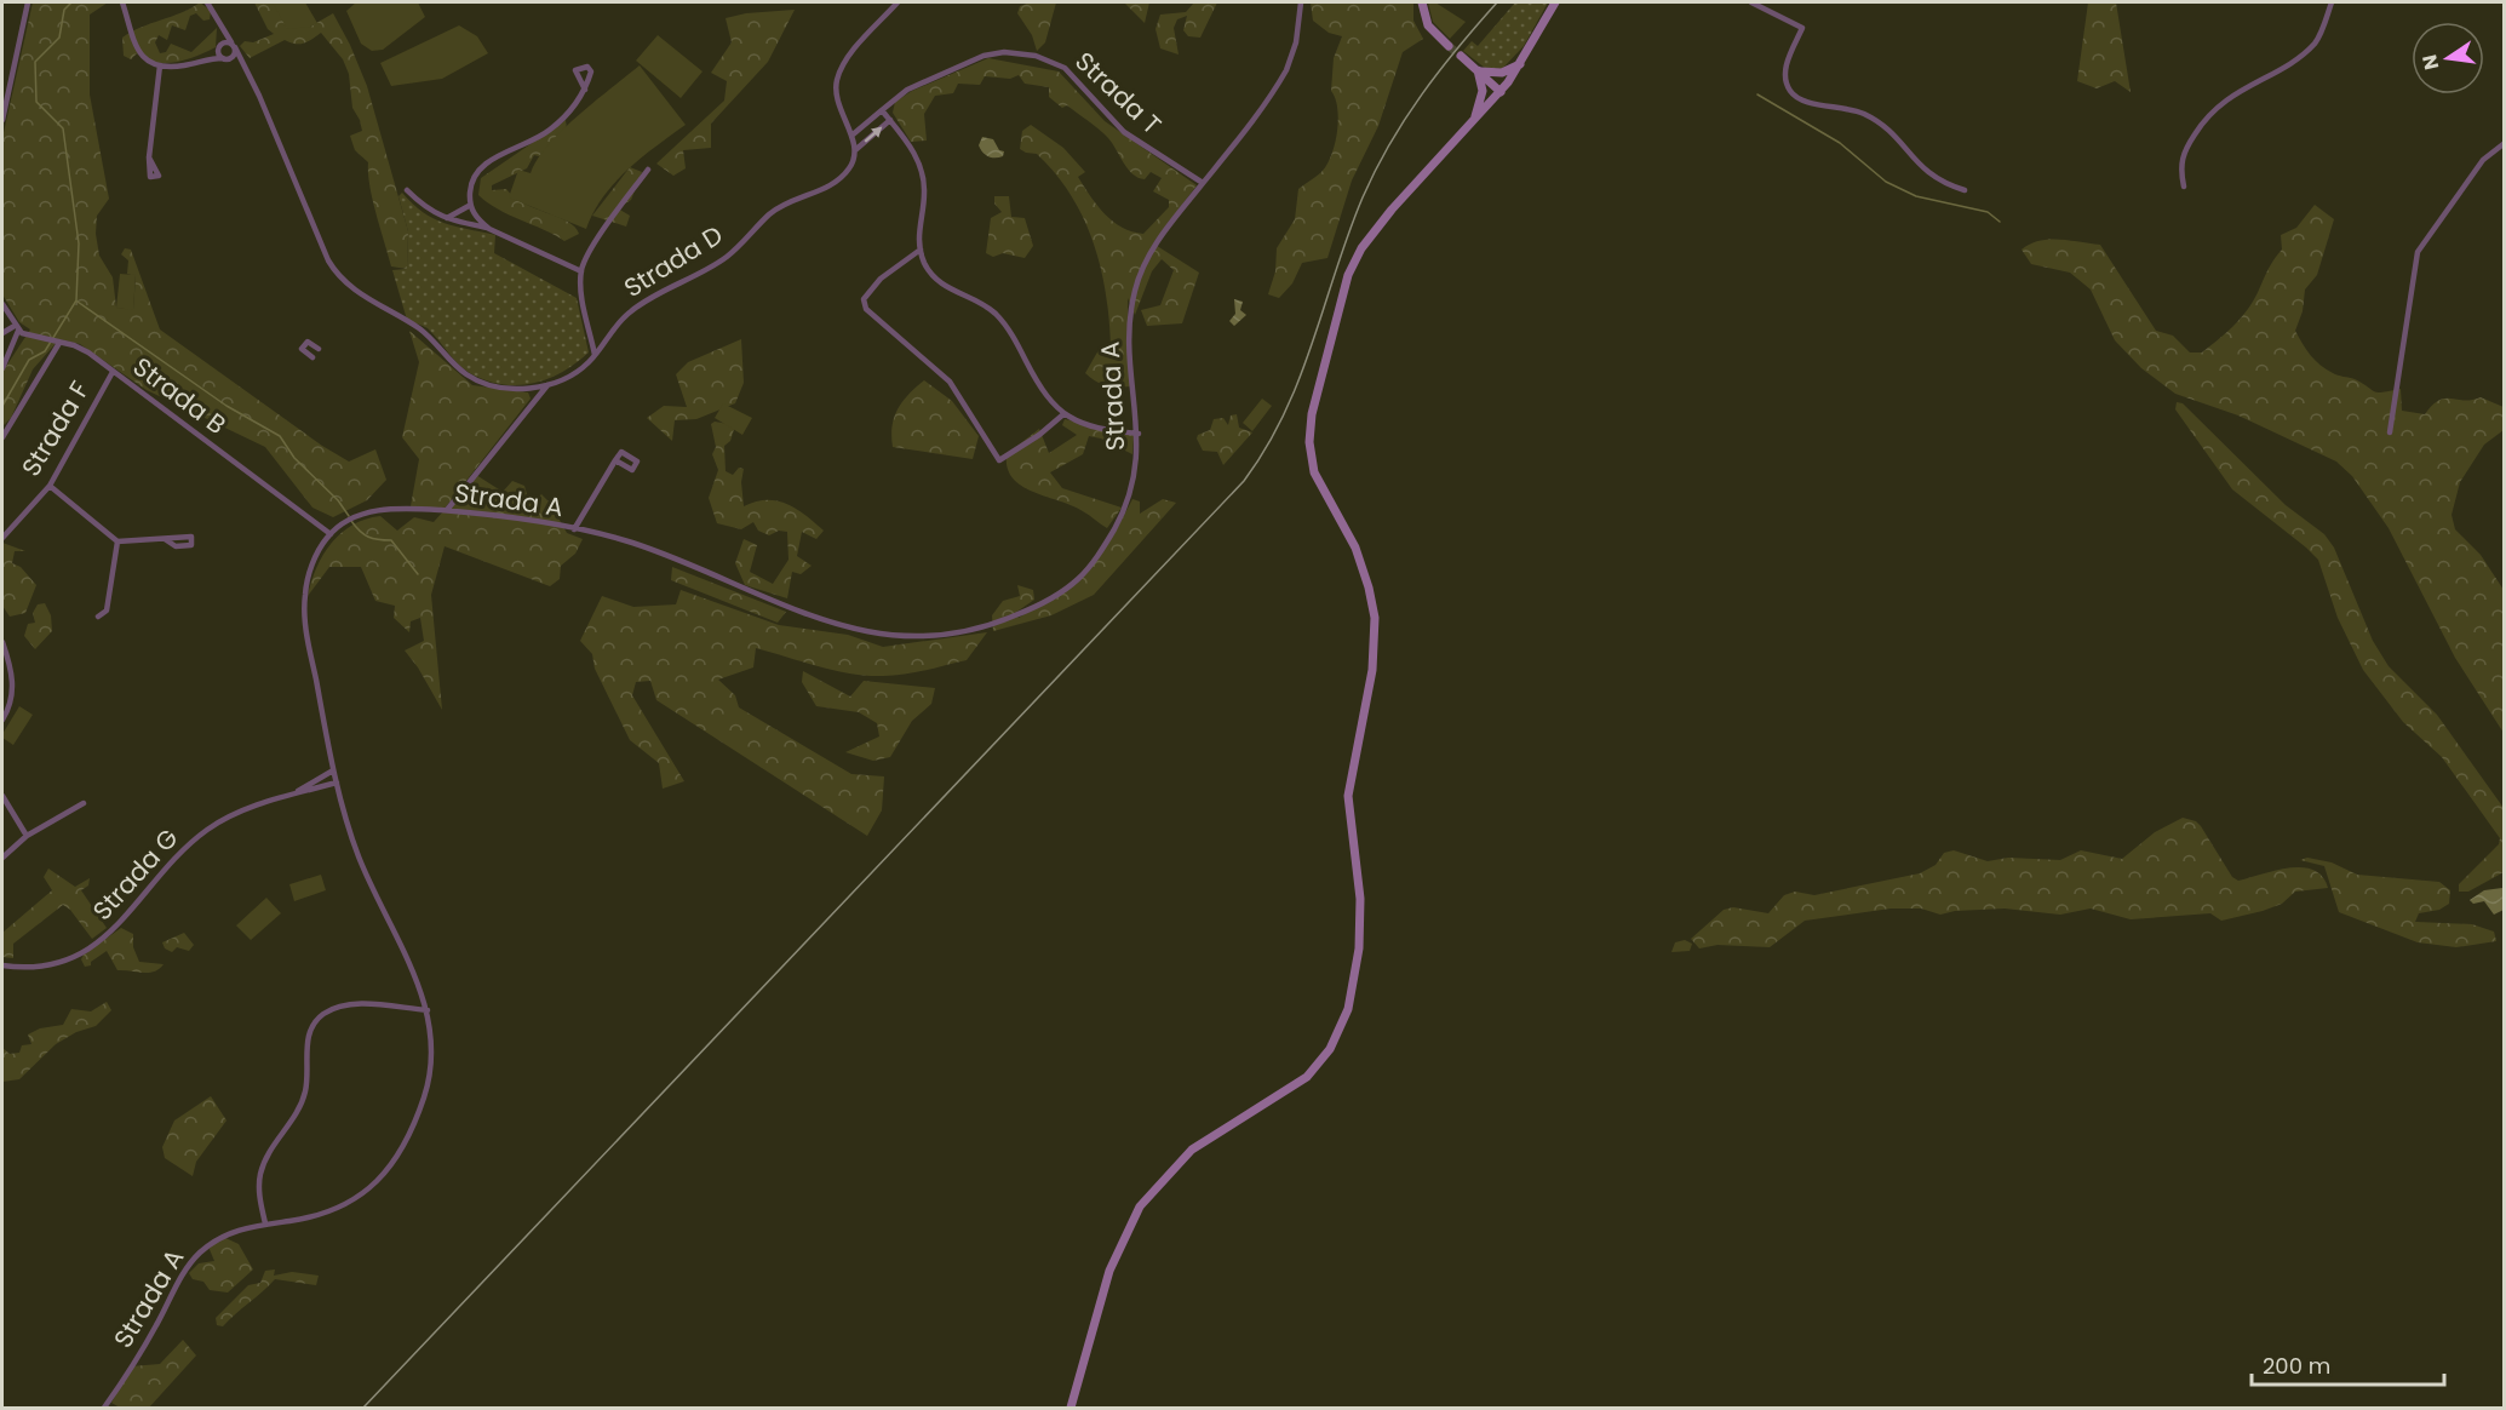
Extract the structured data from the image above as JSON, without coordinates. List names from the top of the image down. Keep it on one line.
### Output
{"streets":{"street":["Strada T","Strada D","Strada B","Strada A","Strada F","Strada G"]},"crossings":[["Strada T","Strada A"],["Strada D","Strada A"],["Strada B","Strada A"],["Strada B","Strada F"],["Strada A","Strada G"]],"scale_bar":"200 m","north":"left"}
